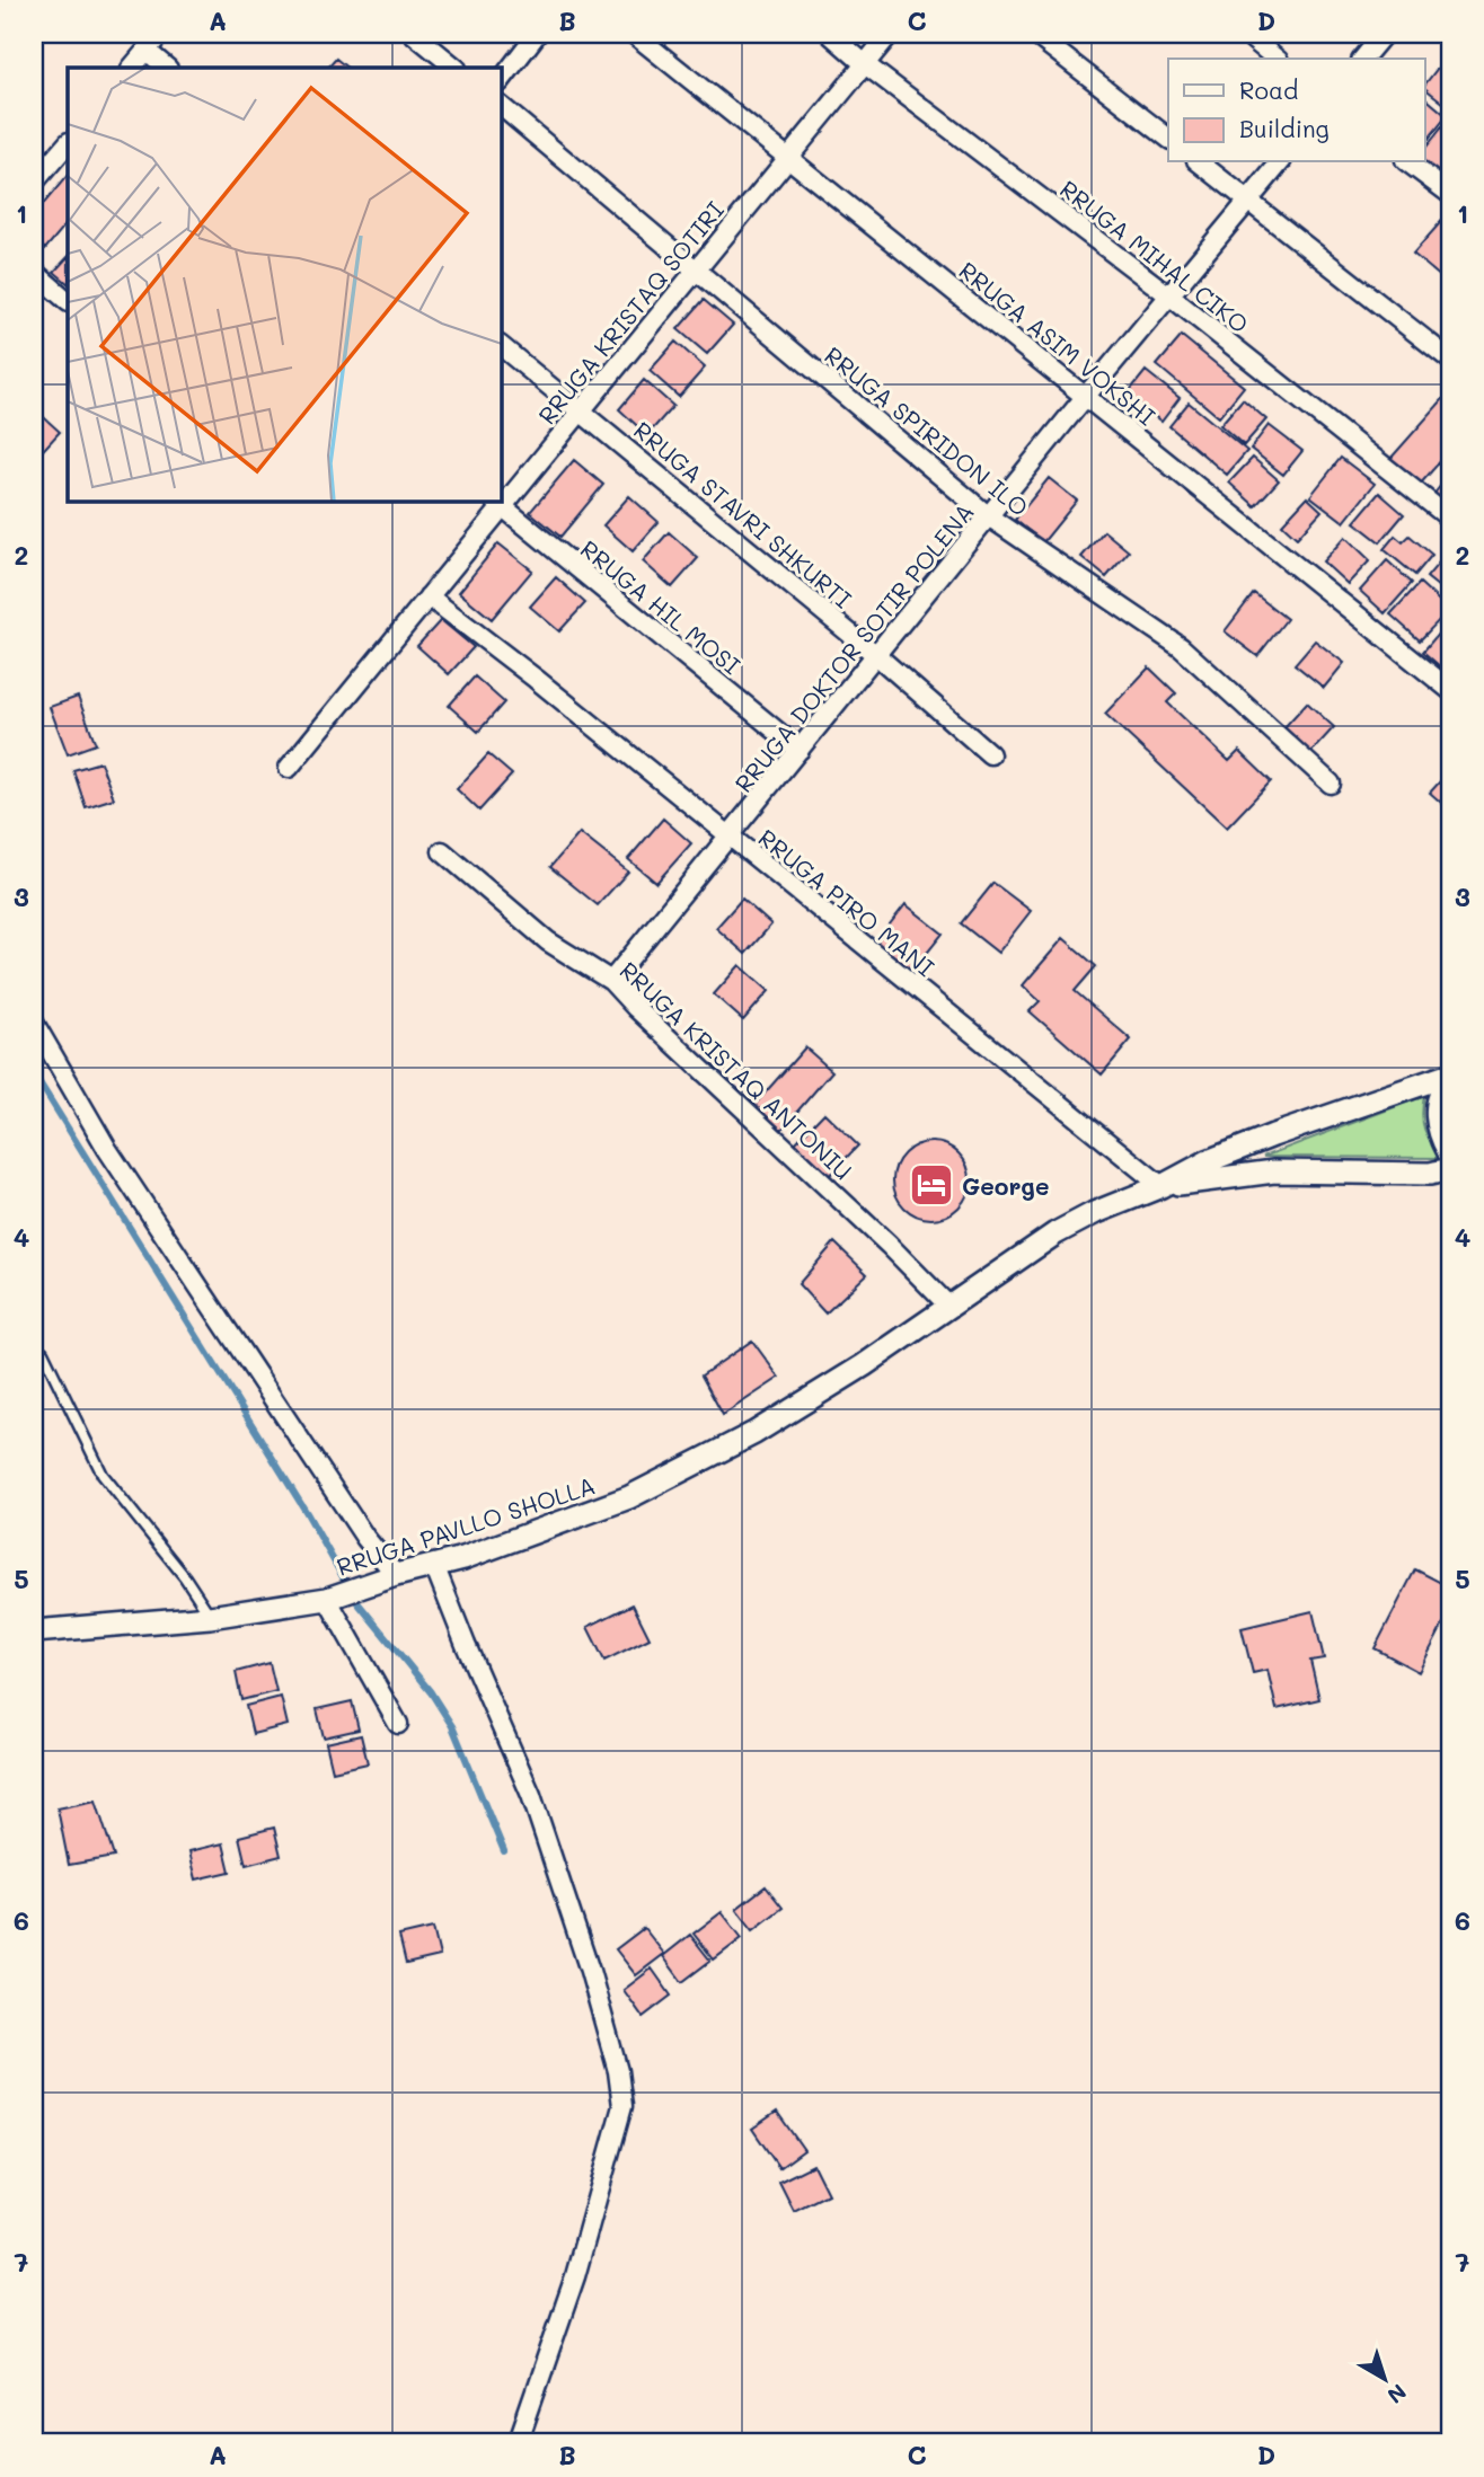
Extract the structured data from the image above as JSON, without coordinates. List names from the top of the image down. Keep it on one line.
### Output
{"streets":{"street":["RRUGA MIHAL CIKO","RRUGA KRISTAQ SOTIRI","RRUGA ASIM VOKSHI","RRUGA SPIRIDON ILO","RRUGA STAVRI SHKURTI","RRUGA HIL MOSI","RRUGA DOKTOR SOTIR POLENA","RRUGA PIRO MANI","RRUGA KRISTAQ ANTONIU","RRUGA PAVLLO SHOLLA"]},"crossings":[["RRUGA MIHAL CIKO","RRUGA KRISTAQ SOTIRI"],["RRUGA MIHAL CIKO","RRUGA DOKTOR SOTIR POLENA"],["RRUGA KRISTAQ SOTIRI","RRUGA ASIM VOKSHI"],["RRUGA KRISTAQ SOTIRI","RRUGA SPIRIDON ILO"],["RRUGA KRISTAQ SOTIRI","RRUGA STAVRI SHKURTI"],["RRUGA KRISTAQ SOTIRI","RRUGA HIL MOSI"],["RRUGA KRISTAQ SOTIRI","RRUGA PIRO MANI"],["RRUGA ASIM VOKSHI","RRUGA DOKTOR SOTIR POLENA"],["RRUGA SPIRIDON ILO","RRUGA DOKTOR SOTIR POLENA"],["RRUGA STAVRI SHKURTI","RRUGA DOKTOR SOTIR POLENA"],["RRUGA HIL MOSI","RRUGA DOKTOR SOTIR POLENA"],["RRUGA DOKTOR SOTIR POLENA","RRUGA PIRO MANI"],["RRUGA DOKTOR SOTIR POLENA","RRUGA KRISTAQ ANTONIU"],["RRUGA PIRO MANI","RRUGA PAVLLO SHOLLA"],["RRUGA KRISTAQ ANTONIU","RRUGA PAVLLO SHOLLA"]],"places":{"hotel":["George"]},"legend":["Road","Building"],"north":"bottom right","grid":{"columns":["A","B","C","D"],"rows":["1","2","3","4","5","6","7"]}}
